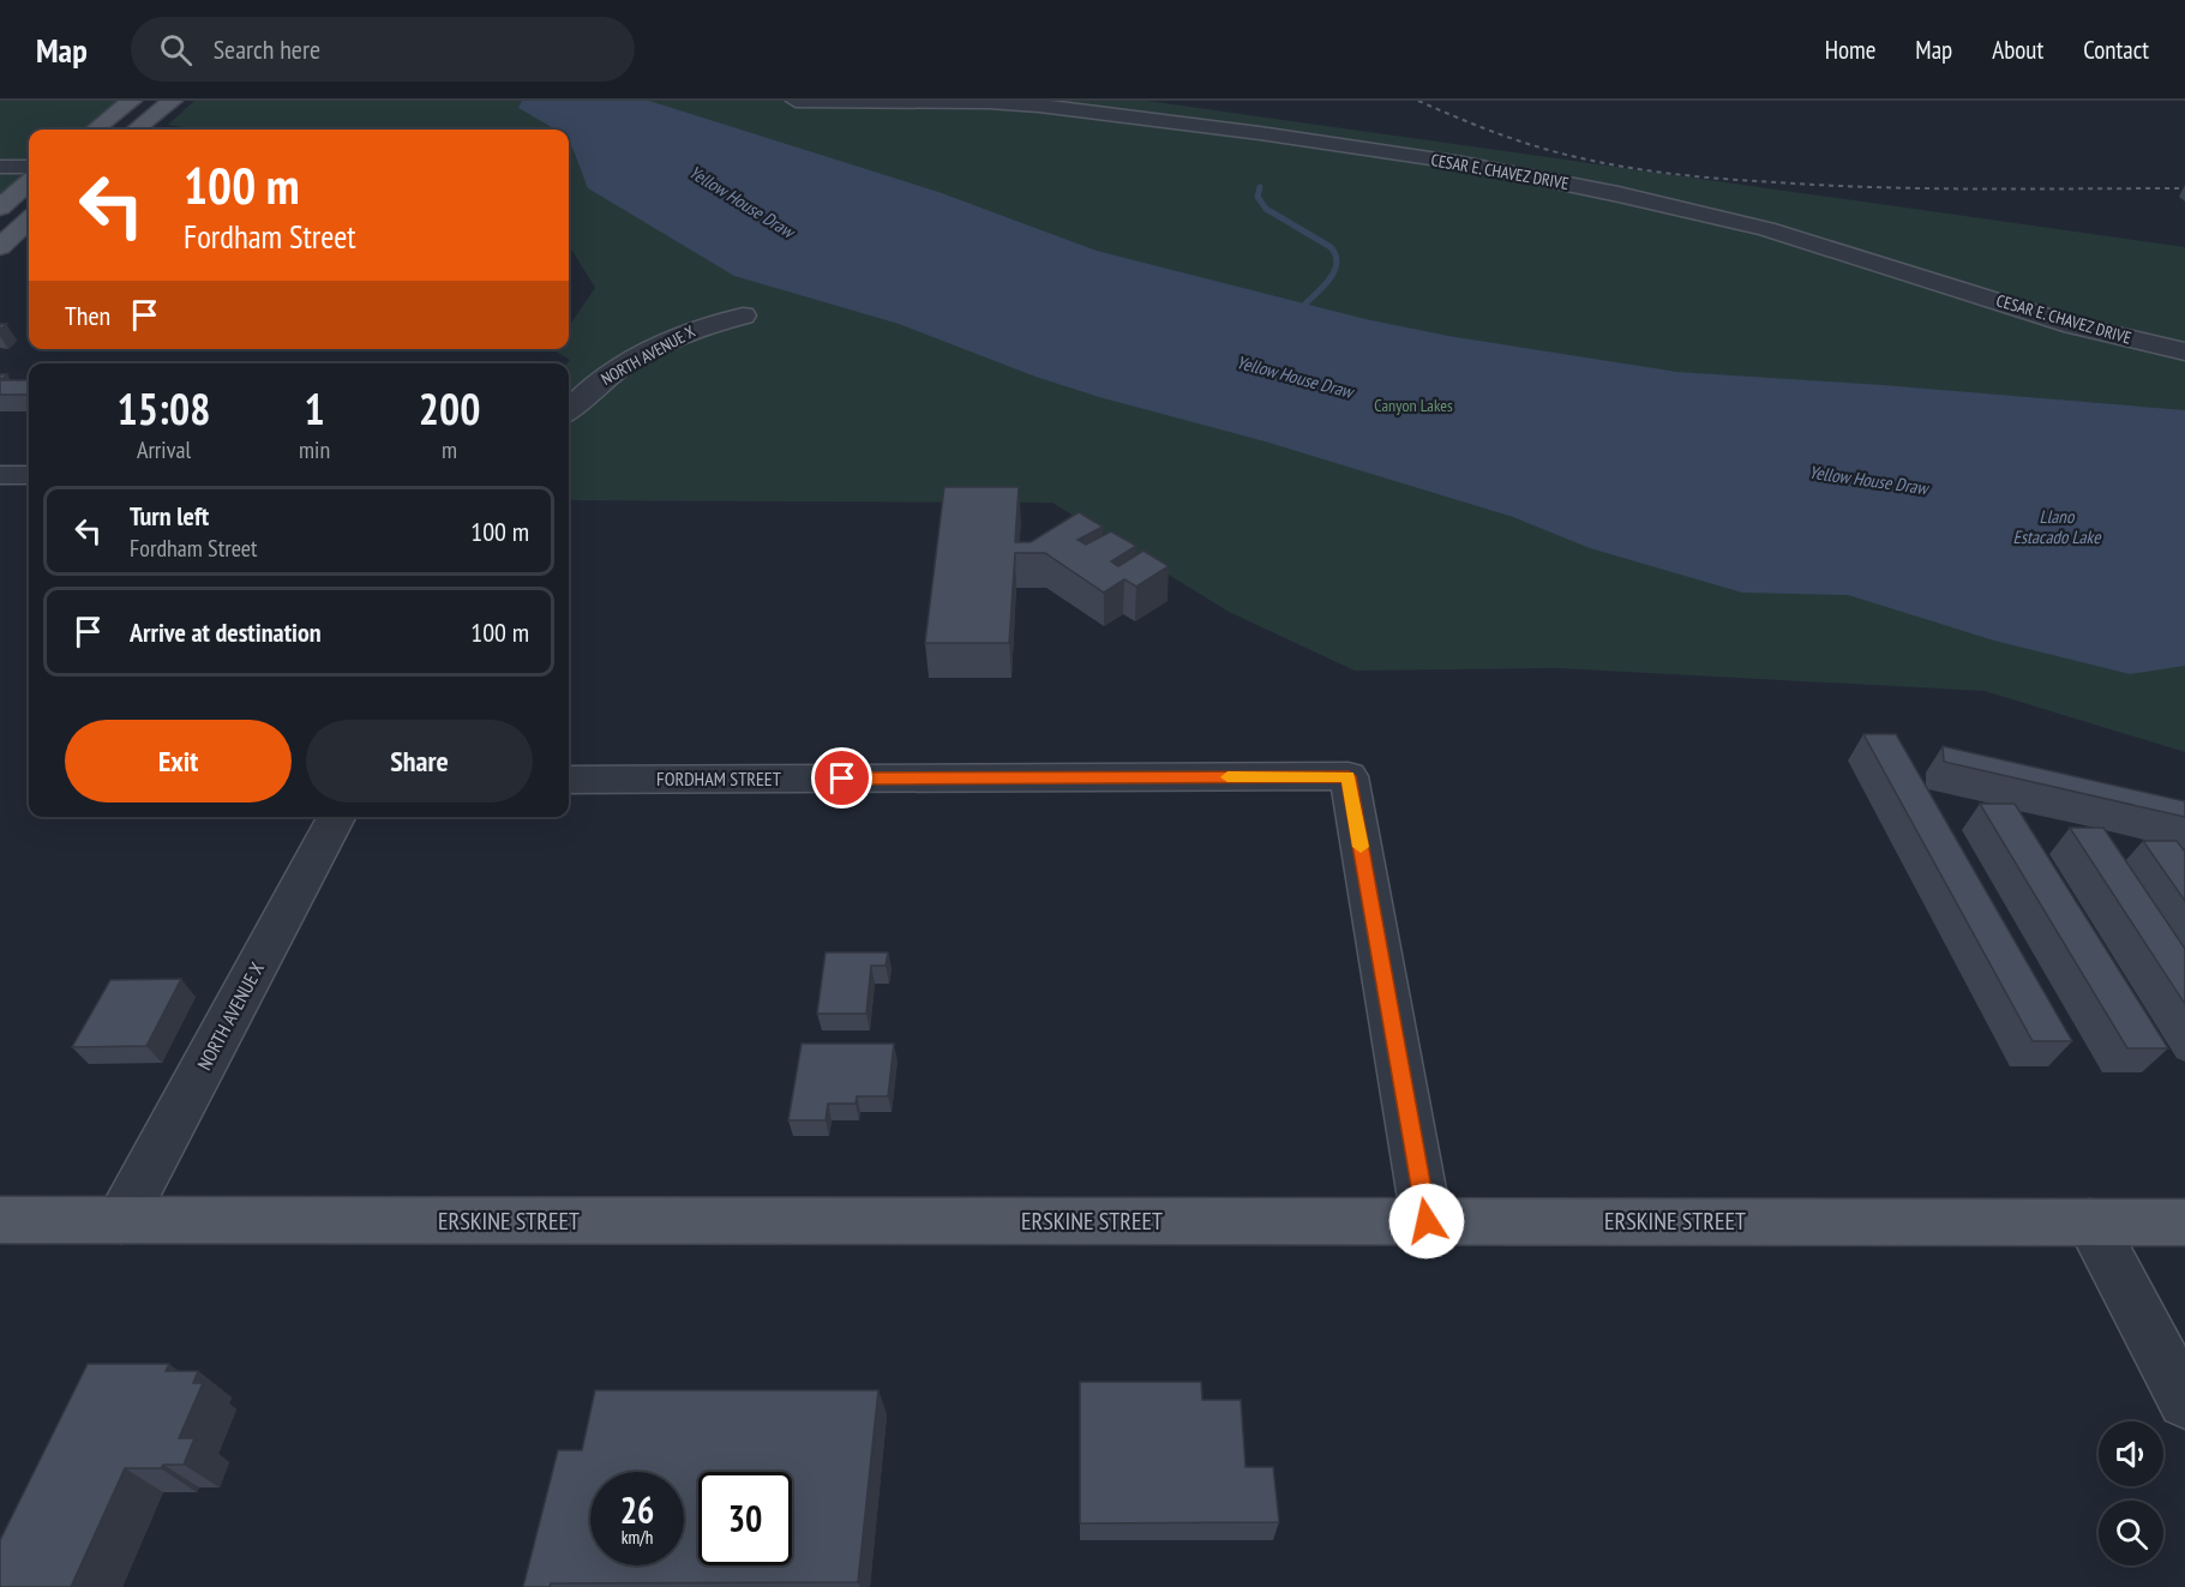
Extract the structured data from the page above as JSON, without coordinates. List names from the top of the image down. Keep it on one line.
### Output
{"streets":{"main road":["ERSKINE STREET"],"street":["CESAR E. CHAVEZ DRIVE","NORTH AVENUE X","FORDHAM STREET"]},"crossings":[["NORTH AVENUE X","ERSKINE STREET"],["FORDHAM STREET","ERSKINE STREET"]],"water":["Yellow House Draw","Llano Estacado Lake"],"parks":["Canyon Lakes"],"page":{"header":"Map","search":"Search here","nav":["Home","Map","About","Contact"],"turn":["100 m","Fordham Street"],"then":"Then","eta":["15:08","Arrival","1","min","200","m"],"list":[{"name":"Turn left","note":"Fordham Street","value":"100 m"},{"name":"Arrive at destination","value":"100 m"}],"buttons":["Exit","Share"],"speed":"26 km/h","limit":"30"}}
